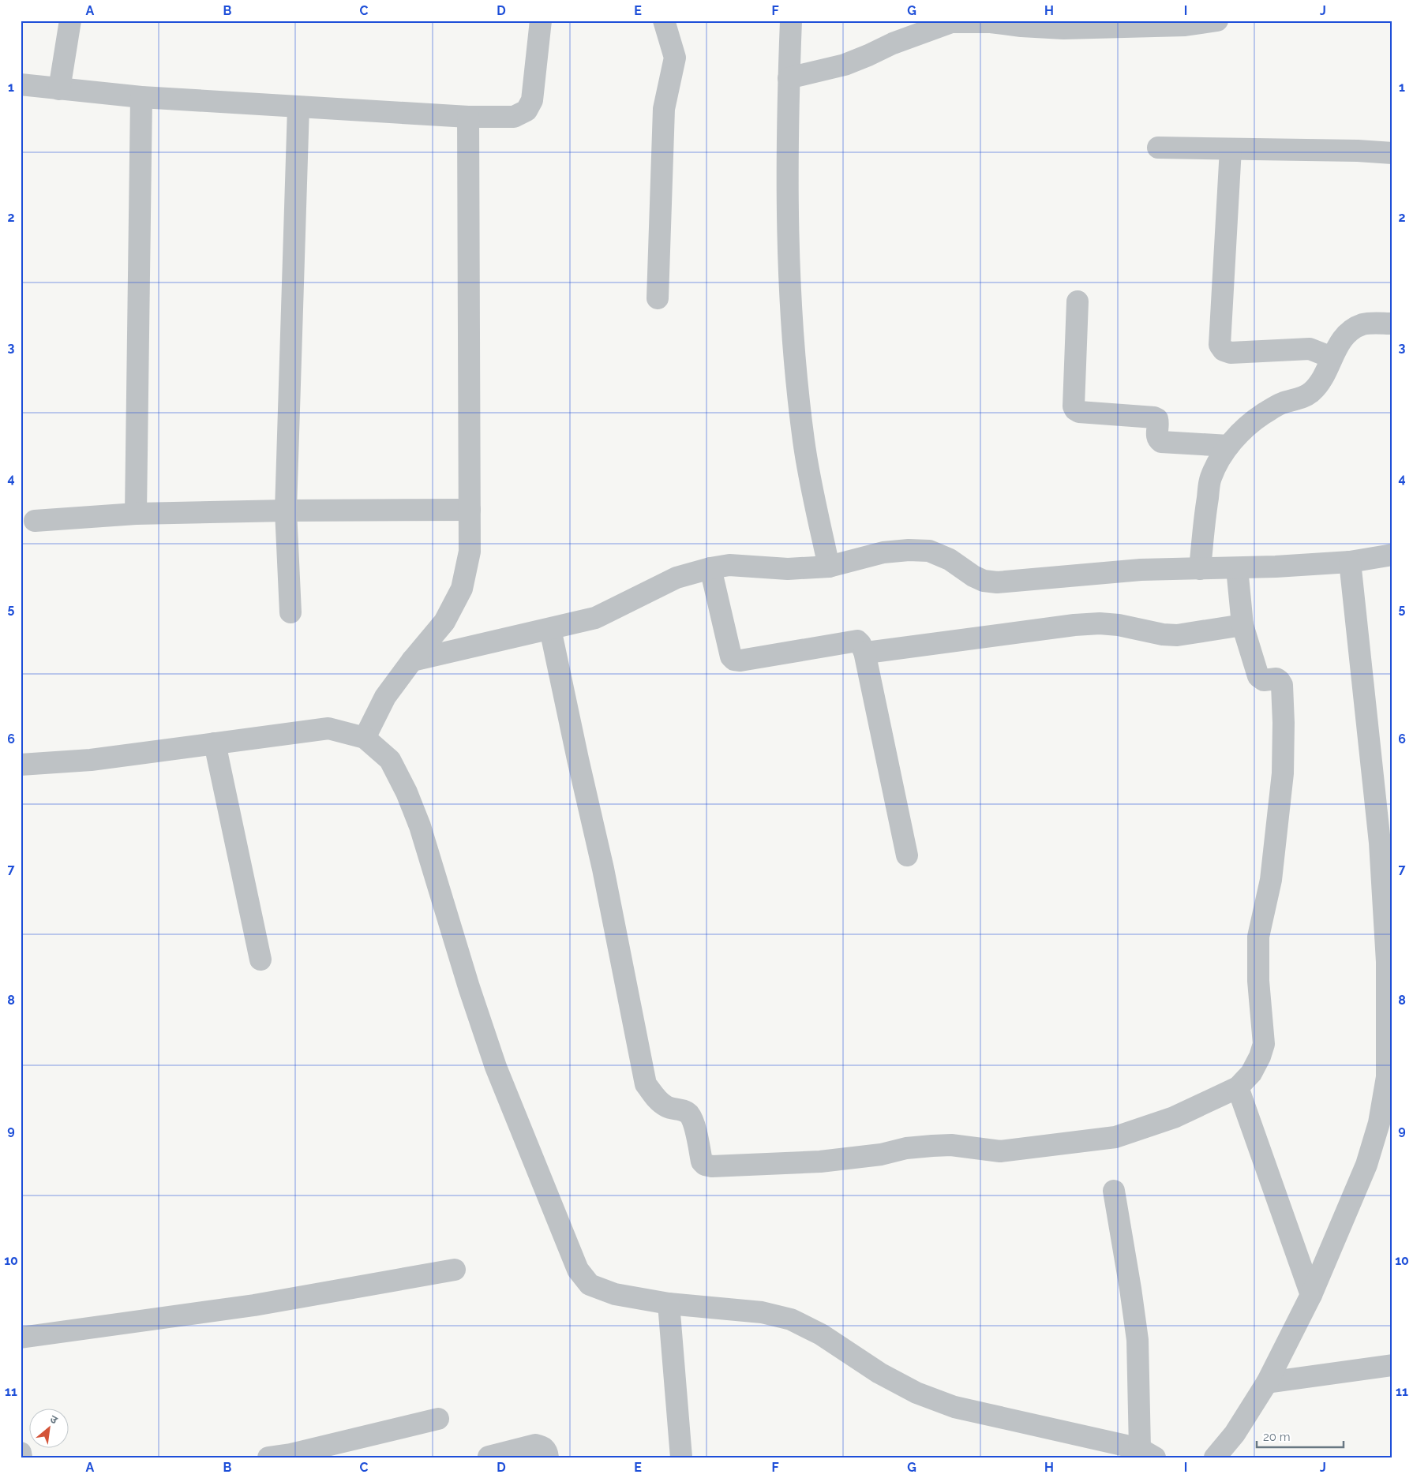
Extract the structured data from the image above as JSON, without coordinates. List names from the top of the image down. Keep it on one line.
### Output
{"scale_bar":"20 m","north":"top right","grid":{"columns":["A","B","C","D","E","F","G","H","I","J"],"rows":["1","2","3","4","5","6","7","8","9","10","11"]}}
